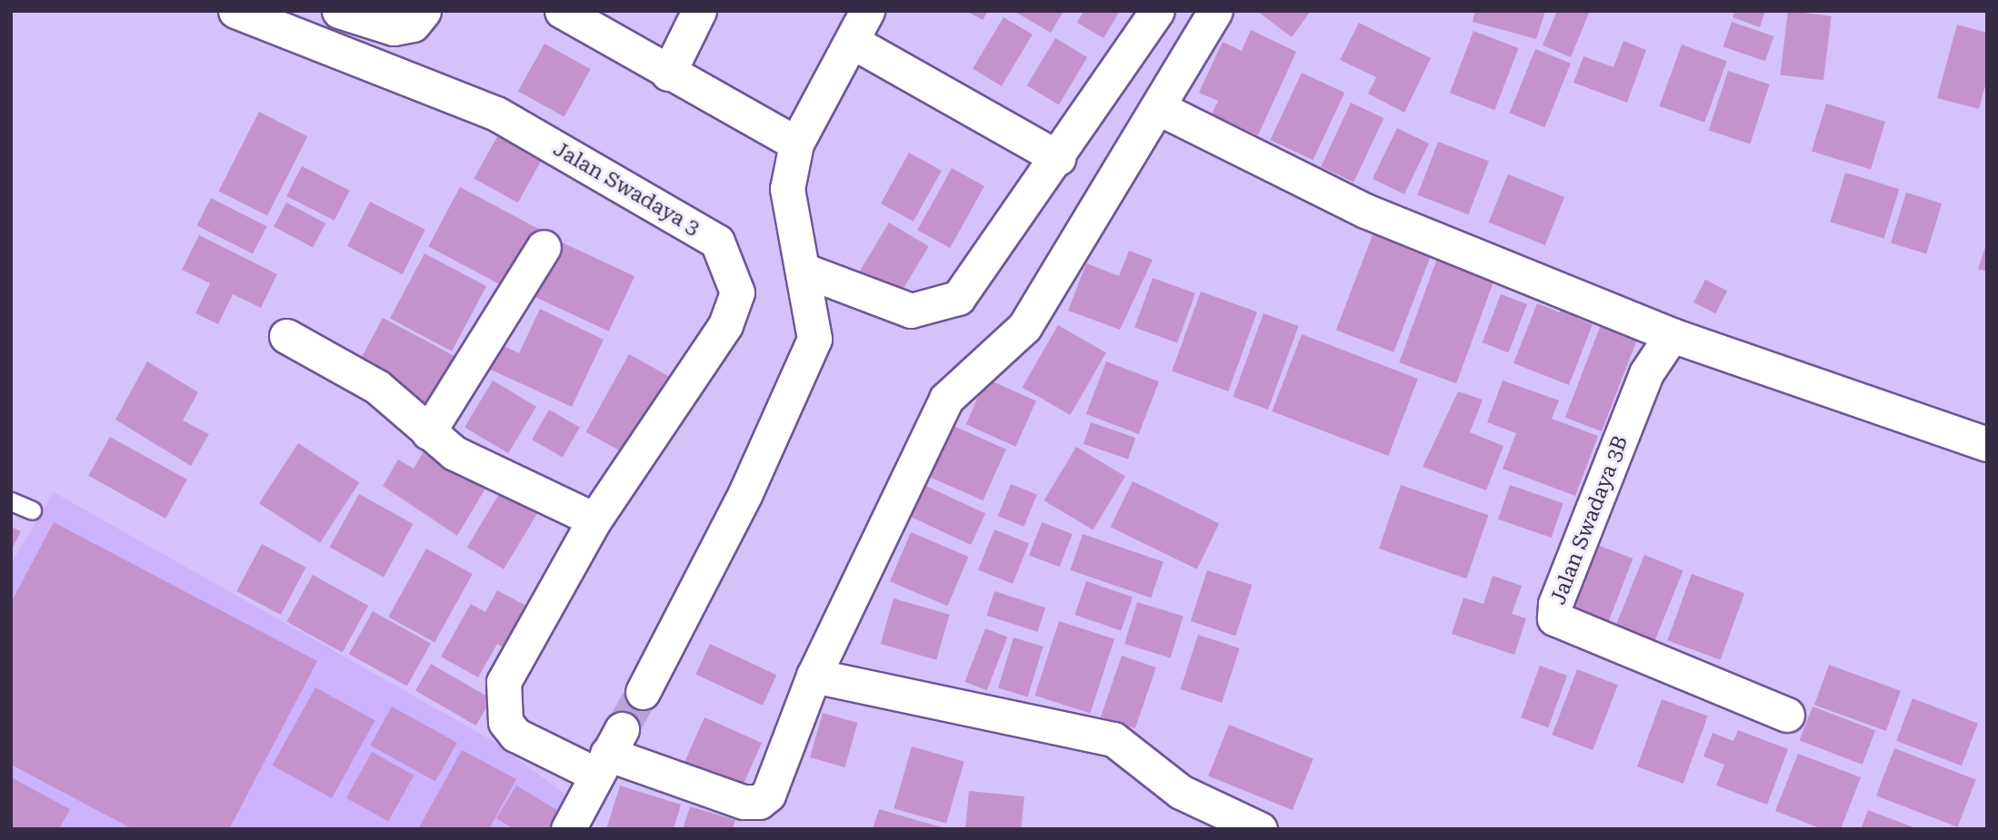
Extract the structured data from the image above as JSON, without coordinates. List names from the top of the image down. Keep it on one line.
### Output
{"streets":{"street":["Jalan Swadaya 3","Jalan Swadaya 3B"]}}
